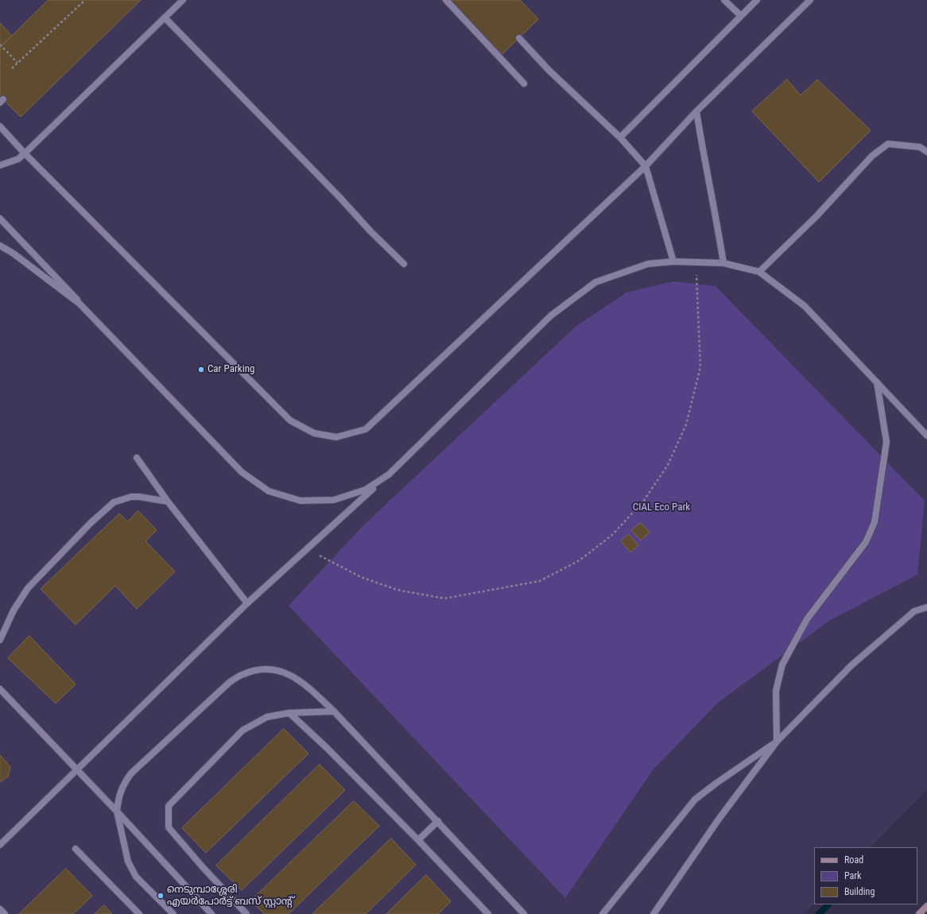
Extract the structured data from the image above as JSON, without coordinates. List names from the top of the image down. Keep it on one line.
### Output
{"parks":["CIAL Eco Park"],"places":["Car Parking","നെടുമ്പാശ്ശേരി എയർപോർട്ട് ബസ് സ്റ്റാന്റ്"],"legend":["Road","Park","Building"]}
